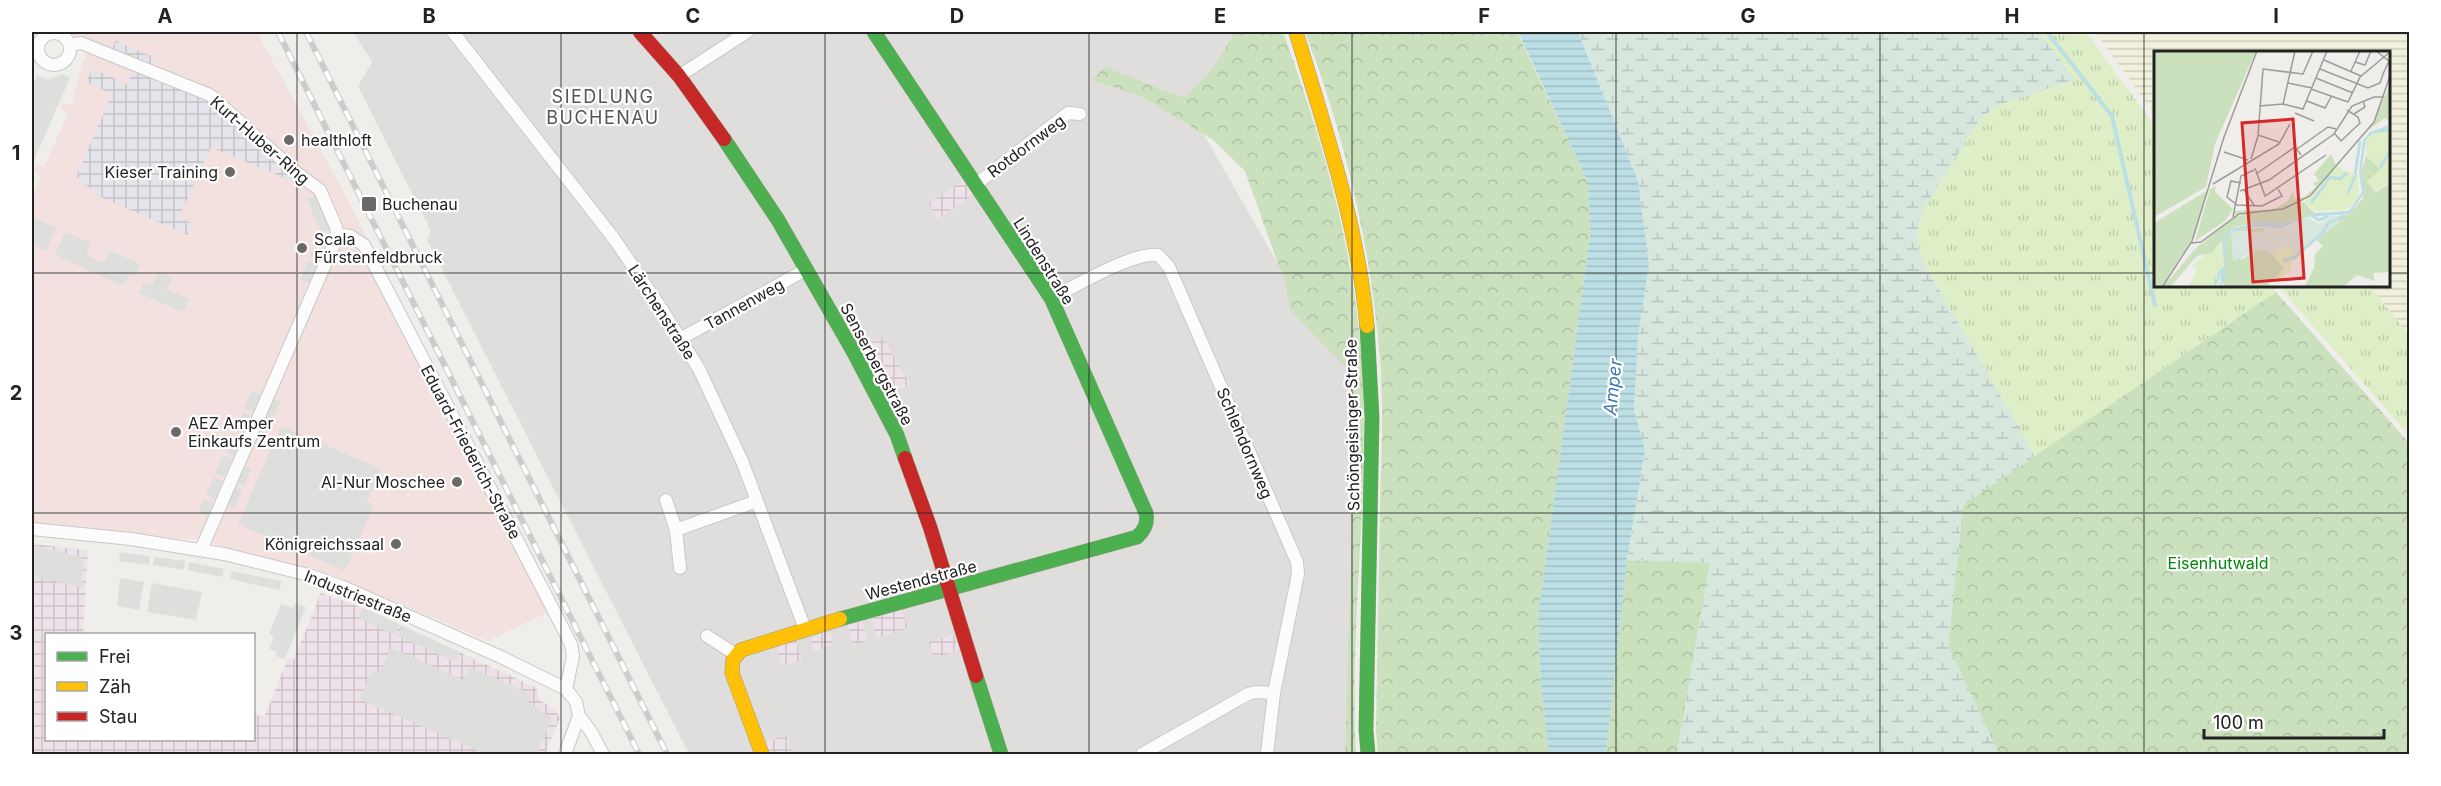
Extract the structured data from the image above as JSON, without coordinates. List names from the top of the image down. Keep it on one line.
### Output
{"streets":{"street":["Kurt-Huber-Ring","Rotdornweg","Lindenstraße","Tannenweg","Lärchenstraße","Senserbergstraße","Schöngeisinger Straße","Schlehdornweg","Eduard-Friederich-Straße","Westendstraße","Industriestraße"]},"crossings":[["Kurt-Huber-Ring","Eduard-Friederich-Straße"],["Rotdornweg","Lindenstraße"],["Lindenstraße","Schlehdornweg"],["Lindenstraße","Westendstraße"],["Tannenweg","Lärchenstraße"],["Tannenweg","Senserbergstraße"],["Lärchenstraße","Westendstraße"],["Senserbergstraße","Westendstraße"],["Eduard-Friederich-Straße","Industriestraße"]],"districts":["SIEDLUNG BUCHENAU"],"water":["Amper"],"parks":["Eisenhutwald"],"places":{"other":["healthloft","Kieser Training","Scala Fürstenfeldbruck","AEZ Amper Einkaufs Zentrum","Al-Nur Moschee","Königreichssaal"],"transit":["Buchenau"]},"legend":["Frei","Zäh","Stau"],"scale_bar":"100 m","grid":{"columns":["A","B","C","D","E","F","G","H","I"],"rows":["1","2","3"]}}
